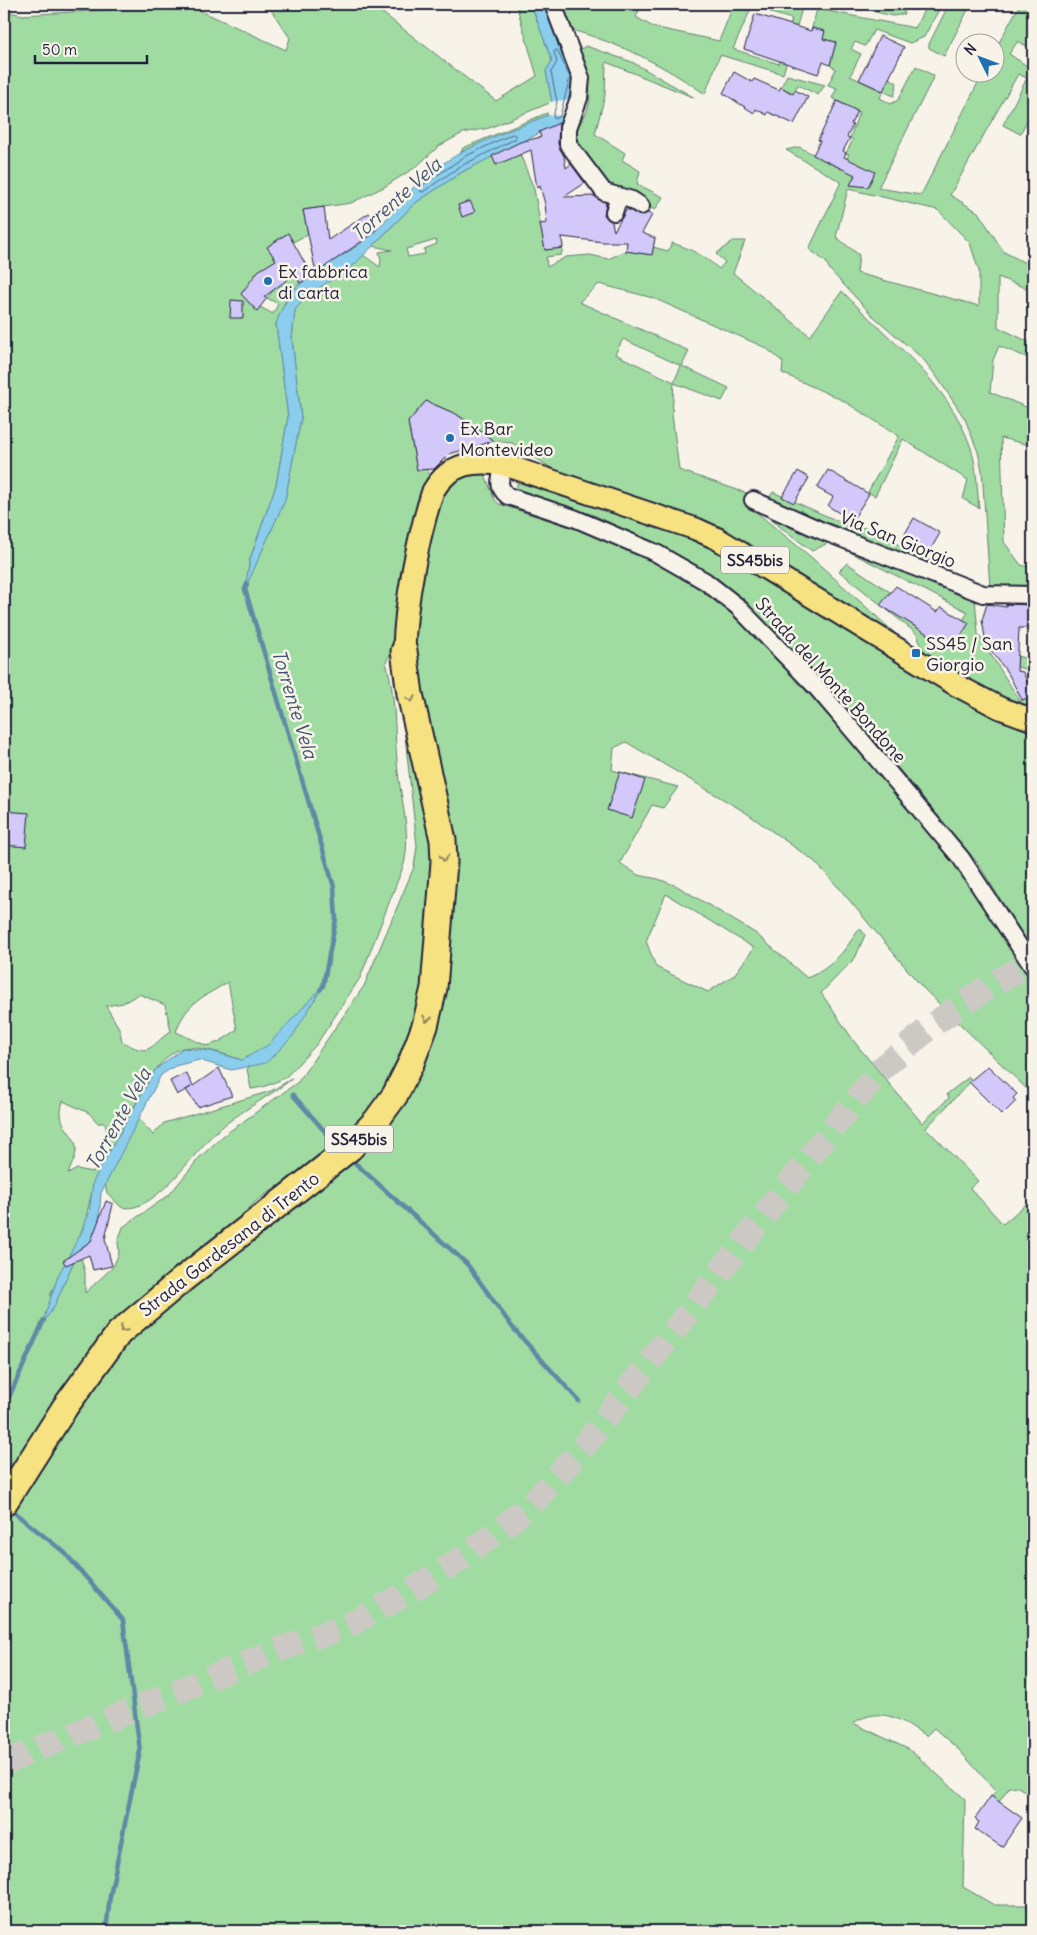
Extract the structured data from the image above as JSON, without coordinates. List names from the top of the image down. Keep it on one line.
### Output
{"streets":{"highway":["SS45bis","Strada Gardesana di Trento"],"street":["Via San Giorgio","Strada del Monte Bondone"]},"crossings":[["Strada del Monte Bondone","Strada Gardesana di Trento"]],"one_way":["Strada Gardesana di Trento"],"water":["Torrente Vela"],"places":{"other":["Ex fabbrica di carta","Ex Bar Montevideo"],"transit":["SS45 / San Giorgio"]},"scale_bar":"50 m","north":"top left"}
